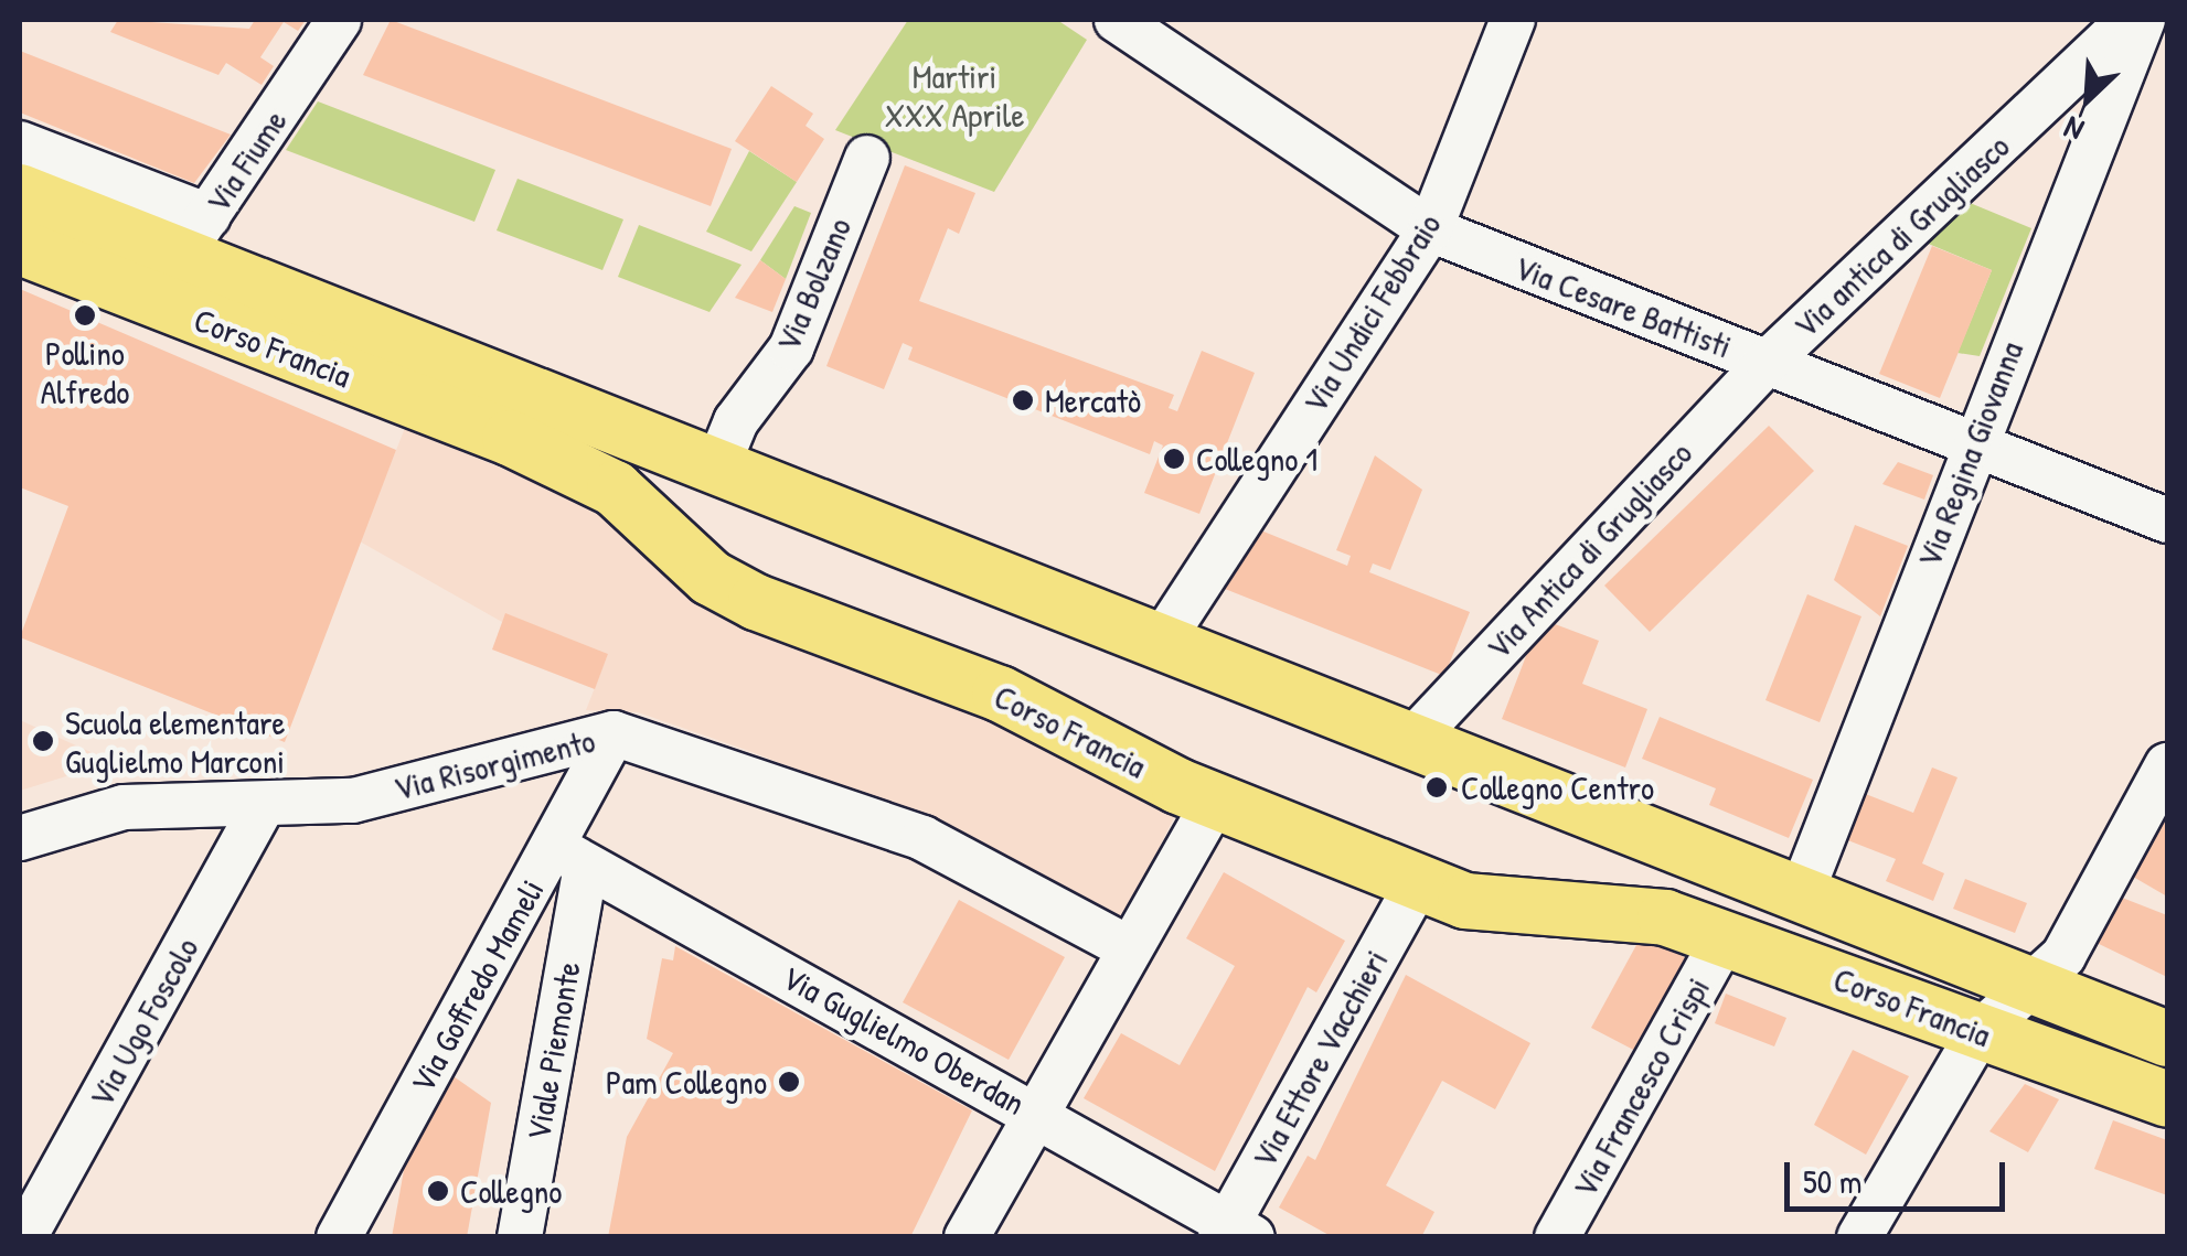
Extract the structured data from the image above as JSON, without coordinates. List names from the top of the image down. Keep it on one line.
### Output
{"streets":{"main road":["Corso Francia"],"street":["Via Fiume","Via antica di Grugliasco","Via Bolzano","Via Cesare Battisti","Via Undici Febbraio","Via Regina Giovanna","Via Antica di Grugliasco","Via Risorgimento","Via Goffredo Mameli","Via Ugo Foscolo","Via Guglielmo Oberdan","Viale Piemonte","Via Ettore Vacchieri","Via Francesco Crispi"]},"crossings":[["Via Fiume","Corso Francia"],["Via antica di Grugliasco","Via Cesare Battisti"],["Via antica di Grugliasco","Via Antica di Grugliasco"],["Via Bolzano","Corso Francia"],["Via Cesare Battisti","Via Undici Febbraio"],["Via Cesare Battisti","Via Regina Giovanna"],["Via Cesare Battisti","Via Antica di Grugliasco"],["Via Undici Febbraio","Corso Francia"],["Corso Francia","Via Regina Giovanna"],["Corso Francia","Via Antica di Grugliasco"],["Corso Francia","Via Ettore Vacchieri"],["Corso Francia","Via Francesco Crispi"],["Via Risorgimento","Via Goffredo Mameli"],["Via Risorgimento","Via Ugo Foscolo"],["Via Goffredo Mameli","Via Guglielmo Oberdan"],["Via Goffredo Mameli","Viale Piemonte"],["Via Guglielmo Oberdan","Viale Piemonte"],["Via Guglielmo Oberdan","Via Ettore Vacchieri"]],"parks":["Martiri XXX Aprile"],"places":["Pollino Alfredo","Mercatò","Collegno 1","Scuola elementare Guglielmo Marconi","Collegno Centro","Pam Collegno","Collegno"],"scale_bar":"50 m","north":"bottom left"}
